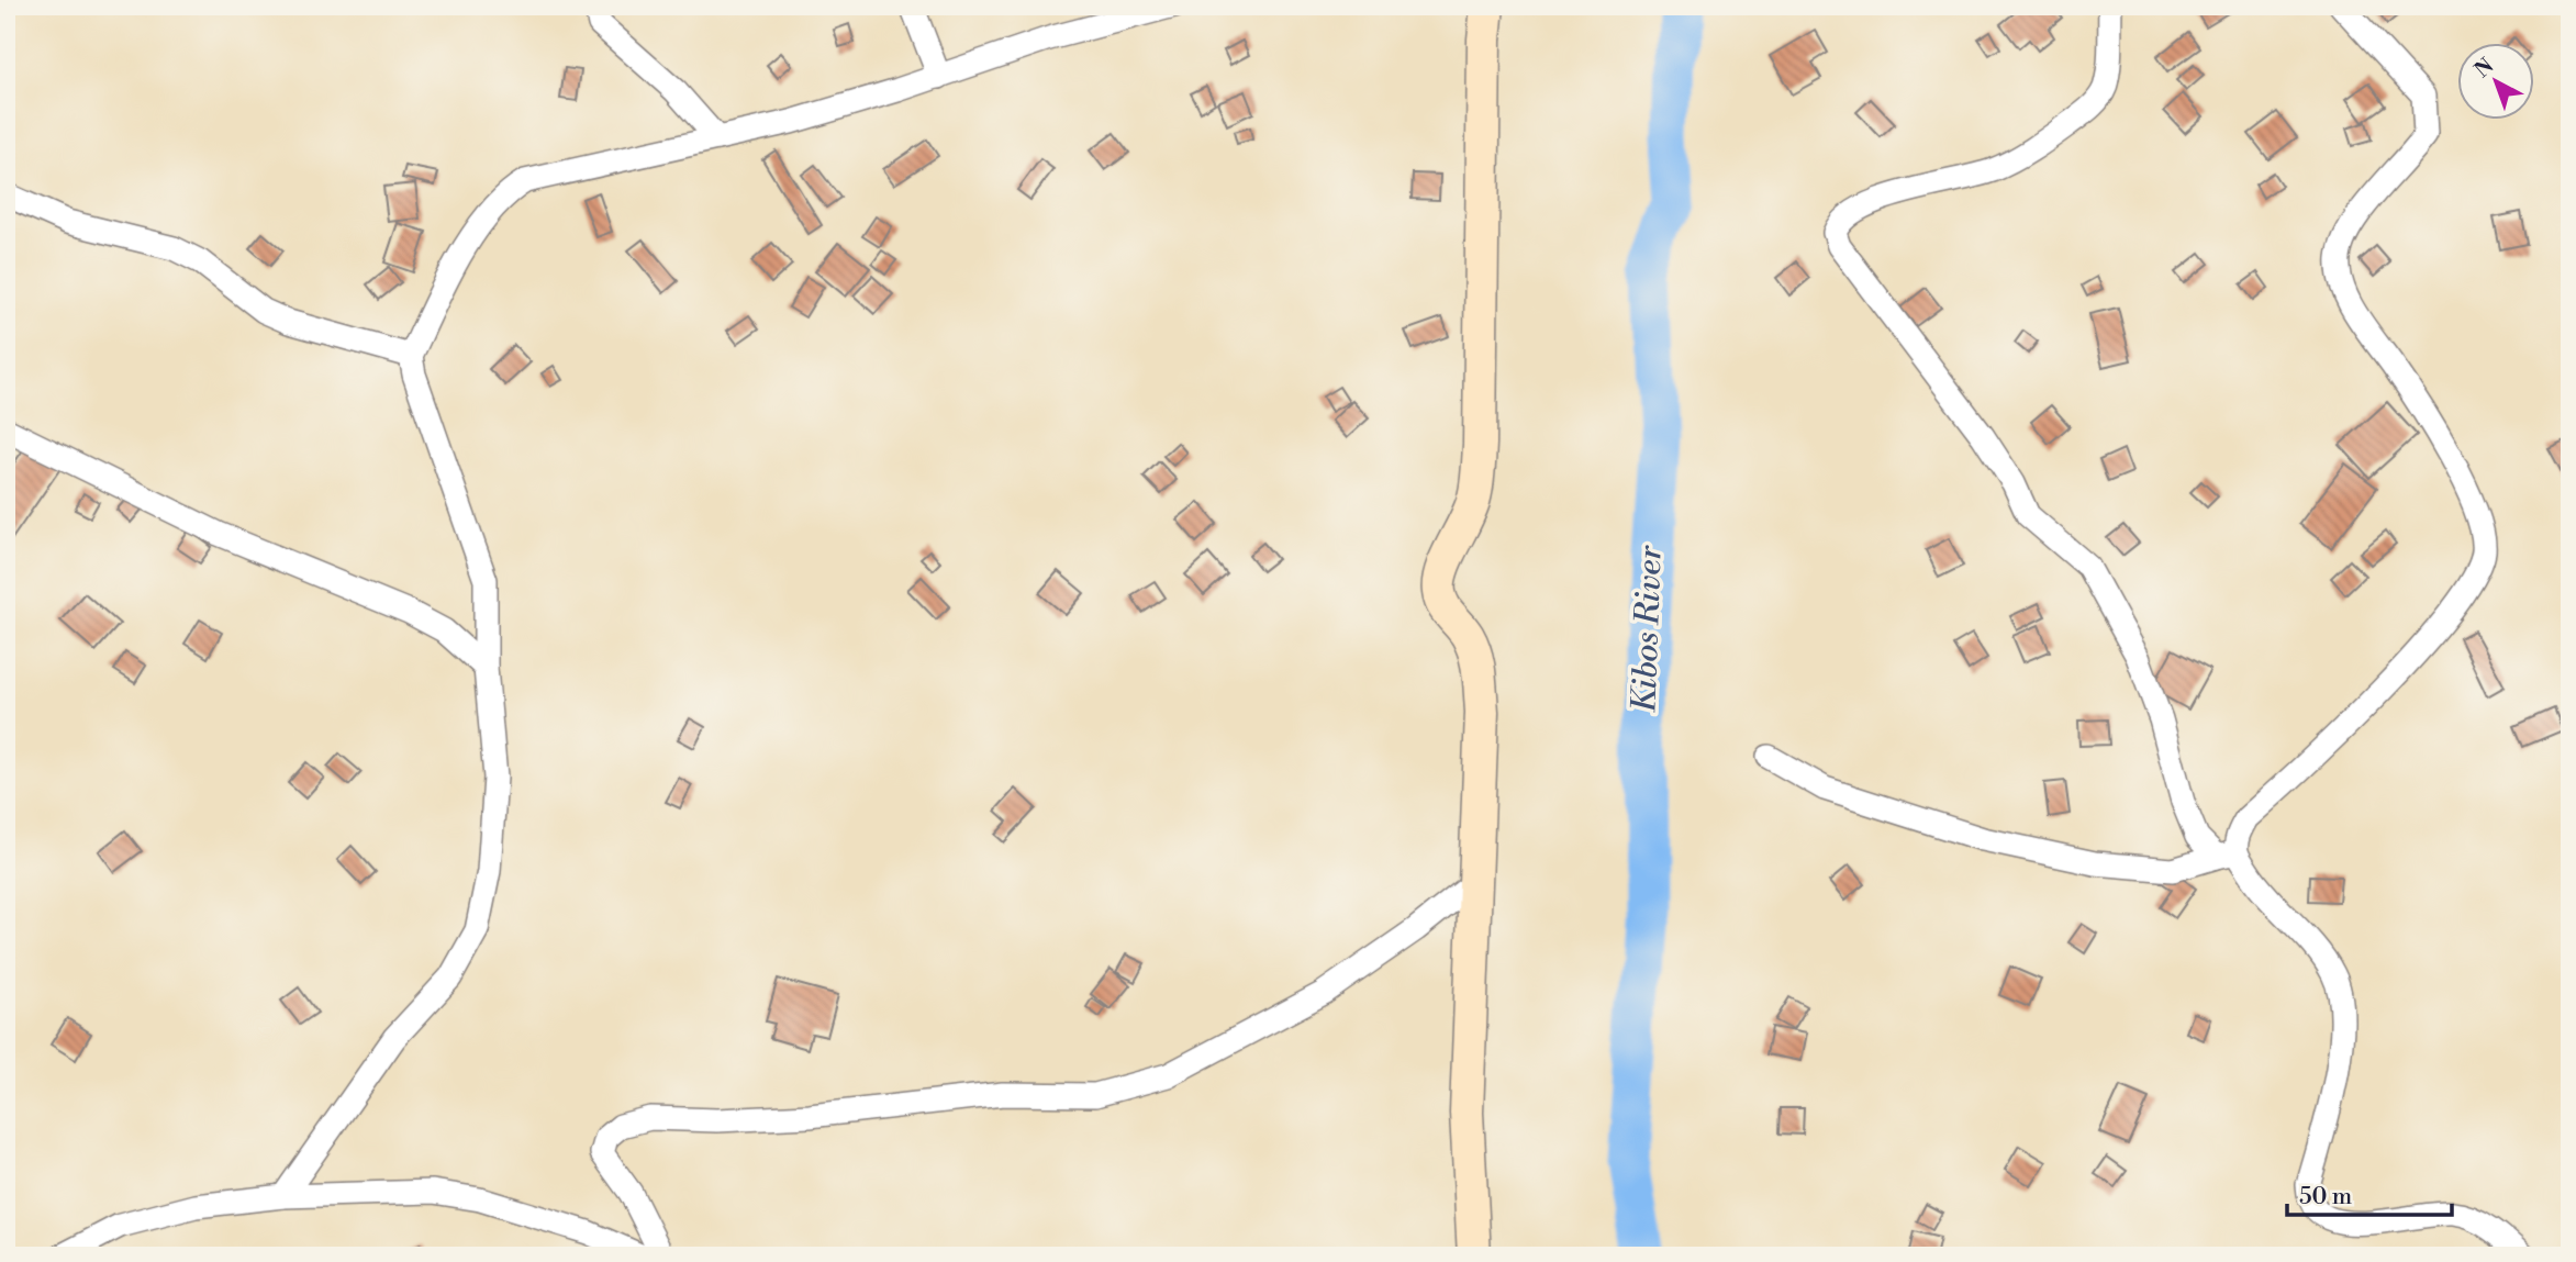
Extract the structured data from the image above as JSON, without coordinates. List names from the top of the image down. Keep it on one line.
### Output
{"water":["Kibos River"],"scale_bar":"50 m","north":"top left"}
